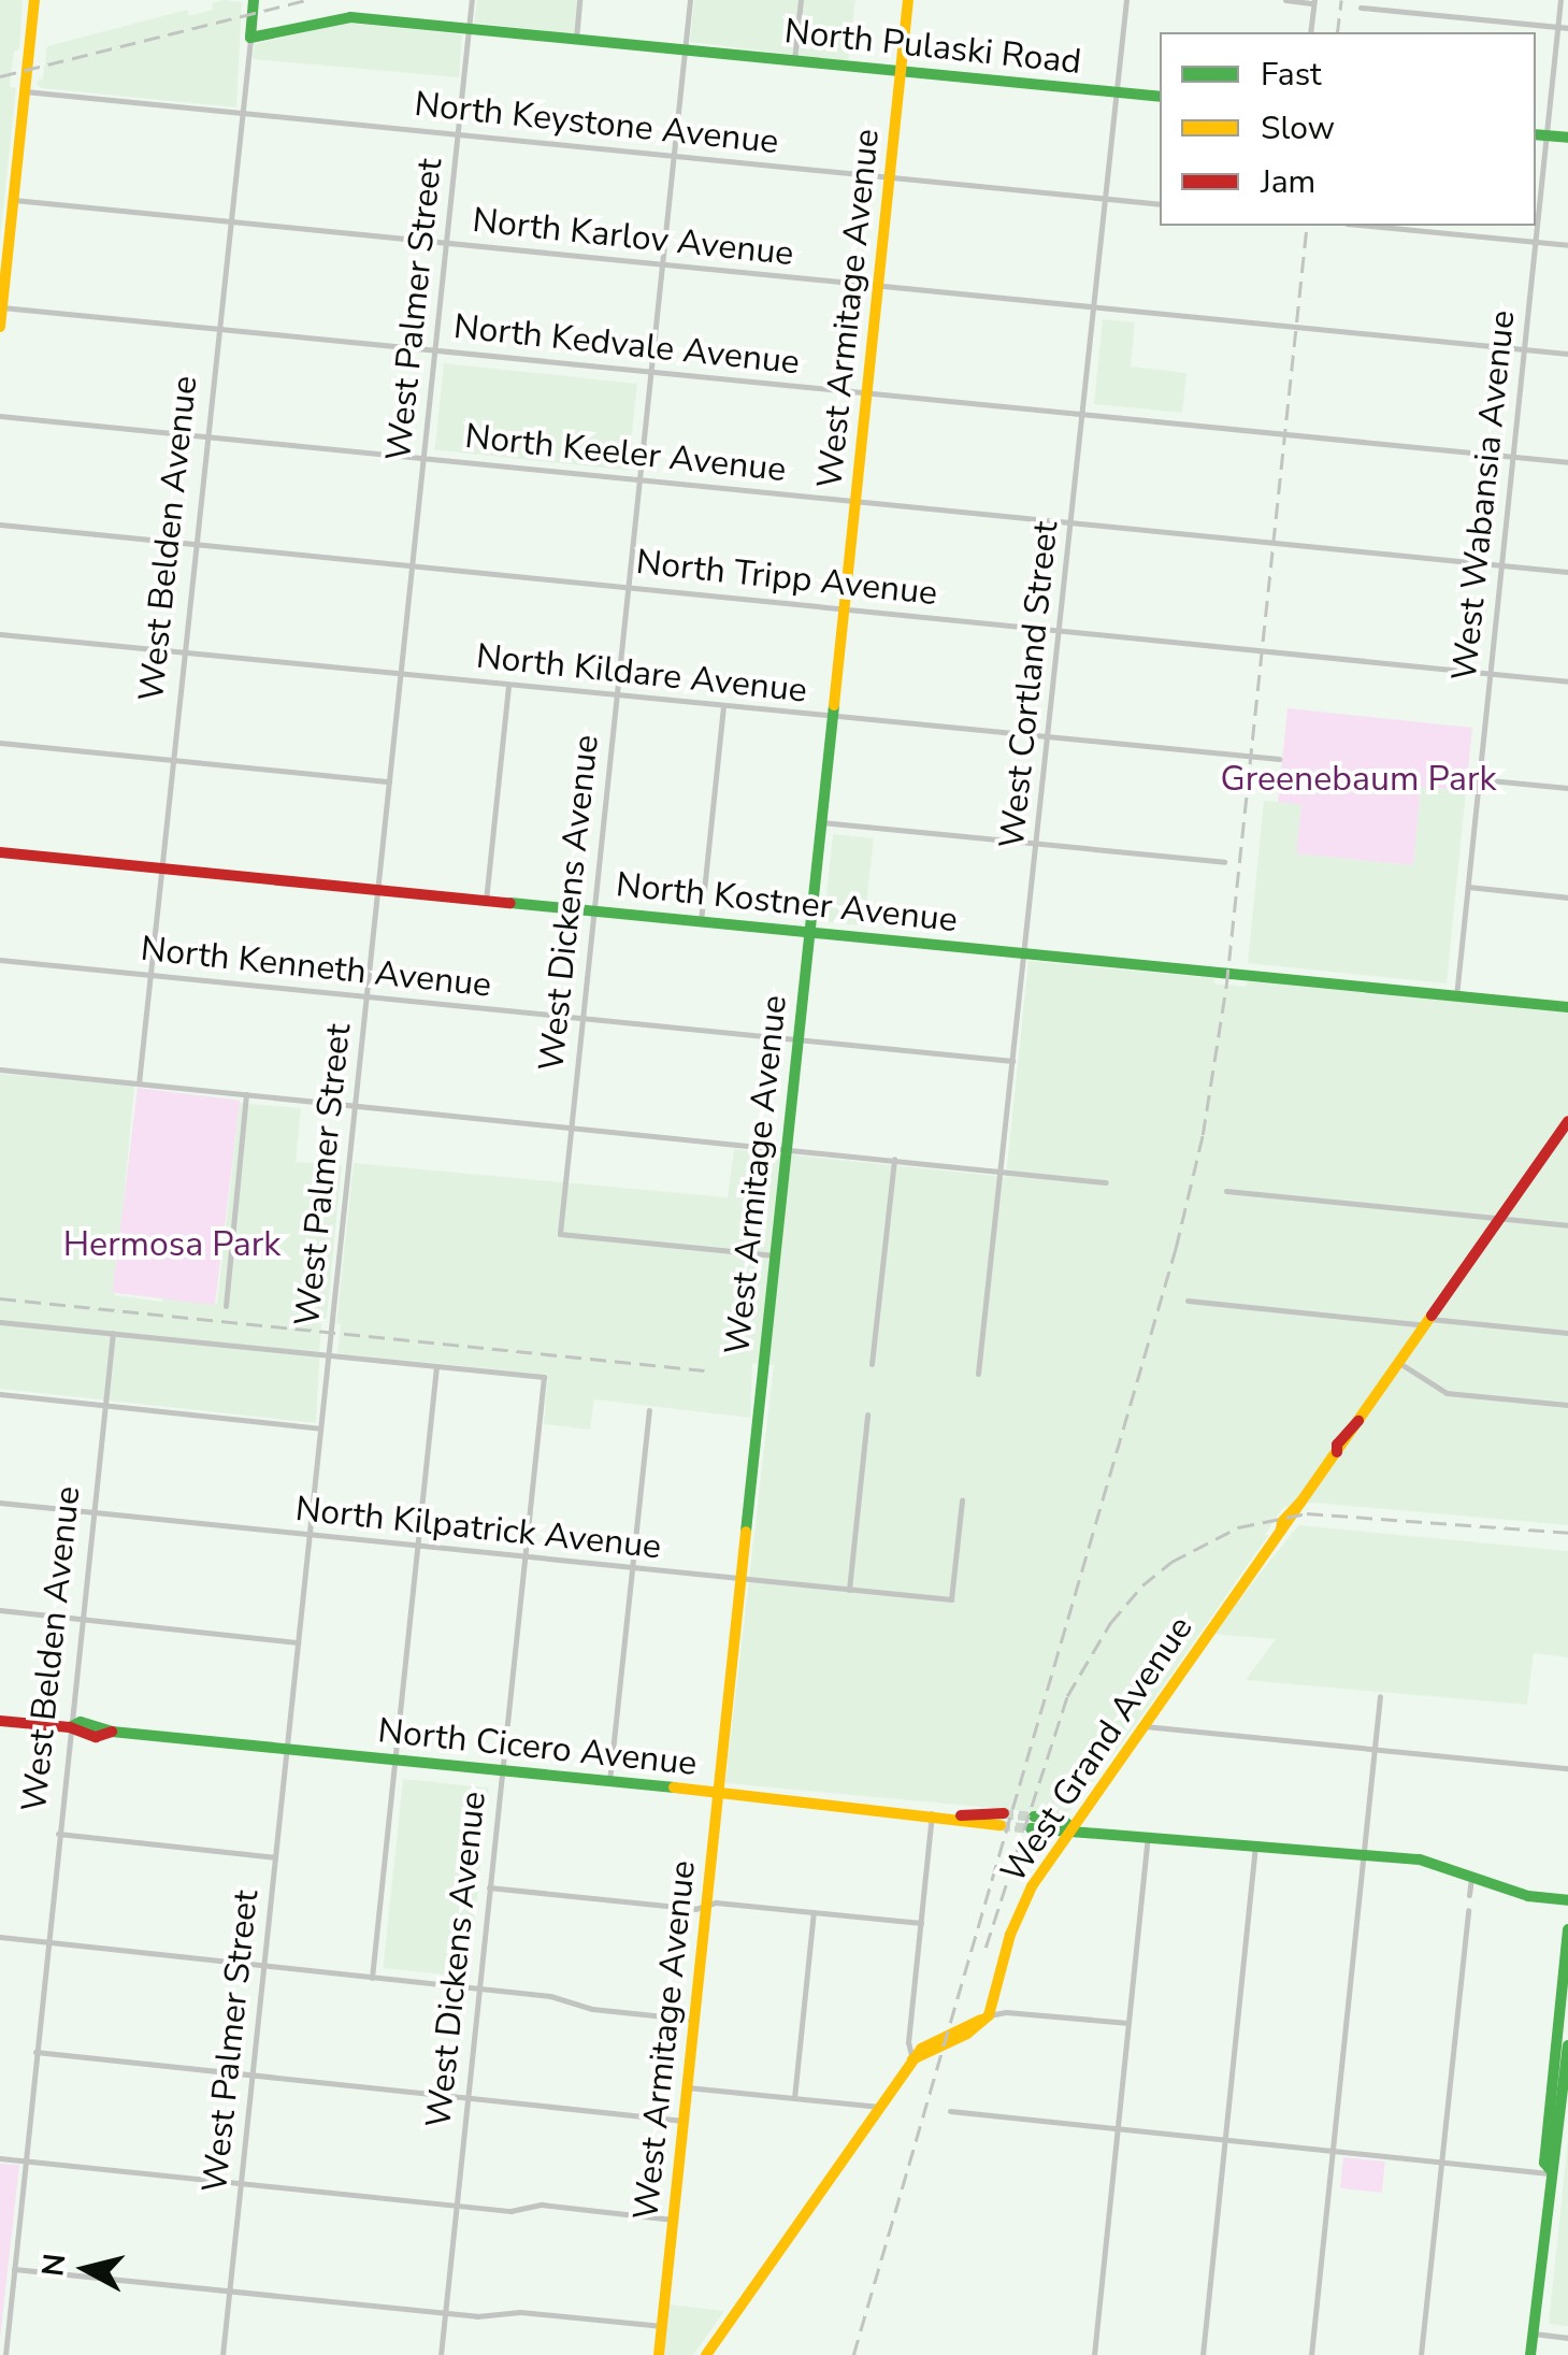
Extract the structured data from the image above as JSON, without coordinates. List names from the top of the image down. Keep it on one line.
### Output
{"streets":{"main road":["North Pulaski Road","West Armitage Avenue","West Belden Avenue","North Kostner Avenue","North Cicero Avenue","West Grand Avenue"],"street":["North Keystone Avenue","North Karlov Avenue","West Palmer Street","North Kedvale Avenue","North Keeler Avenue","West Wabansia Avenue","North Tripp Avenue","North Kildare Avenue","West Cortland Street","West Dickens Avenue","North Kenneth Avenue","North Kilpatrick Avenue"]},"crossings":[["North Pulaski Road","West Armitage Avenue"],["North Pulaski Road","West Palmer Street"],["North Pulaski Road","West Belden Avenue"],["North Pulaski Road","West Cortland Street"],["North Pulaski Road","West Dickens Avenue"],["North Keystone Avenue","West Armitage Avenue"],["North Keystone Avenue","West Palmer Street"],["North Keystone Avenue","West Belden Avenue"],["North Keystone Avenue","West Cortland Street"],["North Keystone Avenue","West Dickens Avenue"],["North Karlov Avenue","West Armitage Avenue"],["North Karlov Avenue","West Palmer Street"],["North Karlov Avenue","West Wabansia Avenue"],["North Karlov Avenue","West Belden Avenue"],["North Karlov Avenue","West Cortland Street"],["North Karlov Avenue","West Dickens Avenue"],["West Armitage Avenue","North Kedvale Avenue"],["West Armitage Avenue","North Keeler Avenue"],["West Armitage Avenue","North Tripp Avenue"],["West Armitage Avenue","North Kildare Avenue"],["West Armitage Avenue","West Dickens Avenue"],["West Armitage Avenue","North Kostner Avenue"],["West Armitage Avenue","North Kenneth Avenue"],["West Armitage Avenue","North Kilpatrick Avenue"],["West Armitage Avenue","North Cicero Avenue"],["West Palmer Street","North Kedvale Avenue"],["West Palmer Street","North Keeler Avenue"],["West Palmer Street","North Tripp Avenue"],["West Palmer Street","North Kildare Avenue"],["West Palmer Street","North Kostner Avenue"],["West Palmer Street","North Kenneth Avenue"],["West Palmer Street","North Kilpatrick Avenue"],["West Palmer Street","North Cicero Avenue"],["North Kedvale Avenue","West Wabansia Avenue"],["North Kedvale Avenue","West Belden Avenue"],["North Kedvale Avenue","West Cortland Street"],["North Kedvale Avenue","West Dickens Avenue"],["North Keeler Avenue","West Wabansia Avenue"],["North Keeler Avenue","West Belden Avenue"],["North Keeler Avenue","West Cortland Street"],["North Keeler Avenue","West Dickens Avenue"],["West Wabansia Avenue","North Tripp Avenue"],["West Wabansia Avenue","North Kostner Avenue"],["West Belden Avenue","North Tripp Avenue"],["West Belden Avenue","North Kildare Avenue"],["West Belden Avenue","North Kostner Avenue"],["West Belden Avenue","North Kenneth Avenue"],["West Belden Avenue","North Kilpatrick Avenue"],["West Belden Avenue","North Cicero Avenue"],["North Tripp Avenue","West Cortland Street"],["North Tripp Avenue","West Dickens Avenue"],["North Kildare Avenue","West Cortland Street"],["North Kildare Avenue","West Dickens Avenue"],["West Cortland Street","North Kostner Avenue"],["West Cortland Street","North Kenneth Avenue"],["West Dickens Avenue","North Kostner Avenue"],["West Dickens Avenue","North Kenneth Avenue"],["West Dickens Avenue","North Kilpatrick Avenue"],["West Dickens Avenue","North Cicero Avenue"]],"parks":["Greenebaum Park","Hermosa Park"],"legend":["Fast","Slow","Jam"],"north":"left"}
